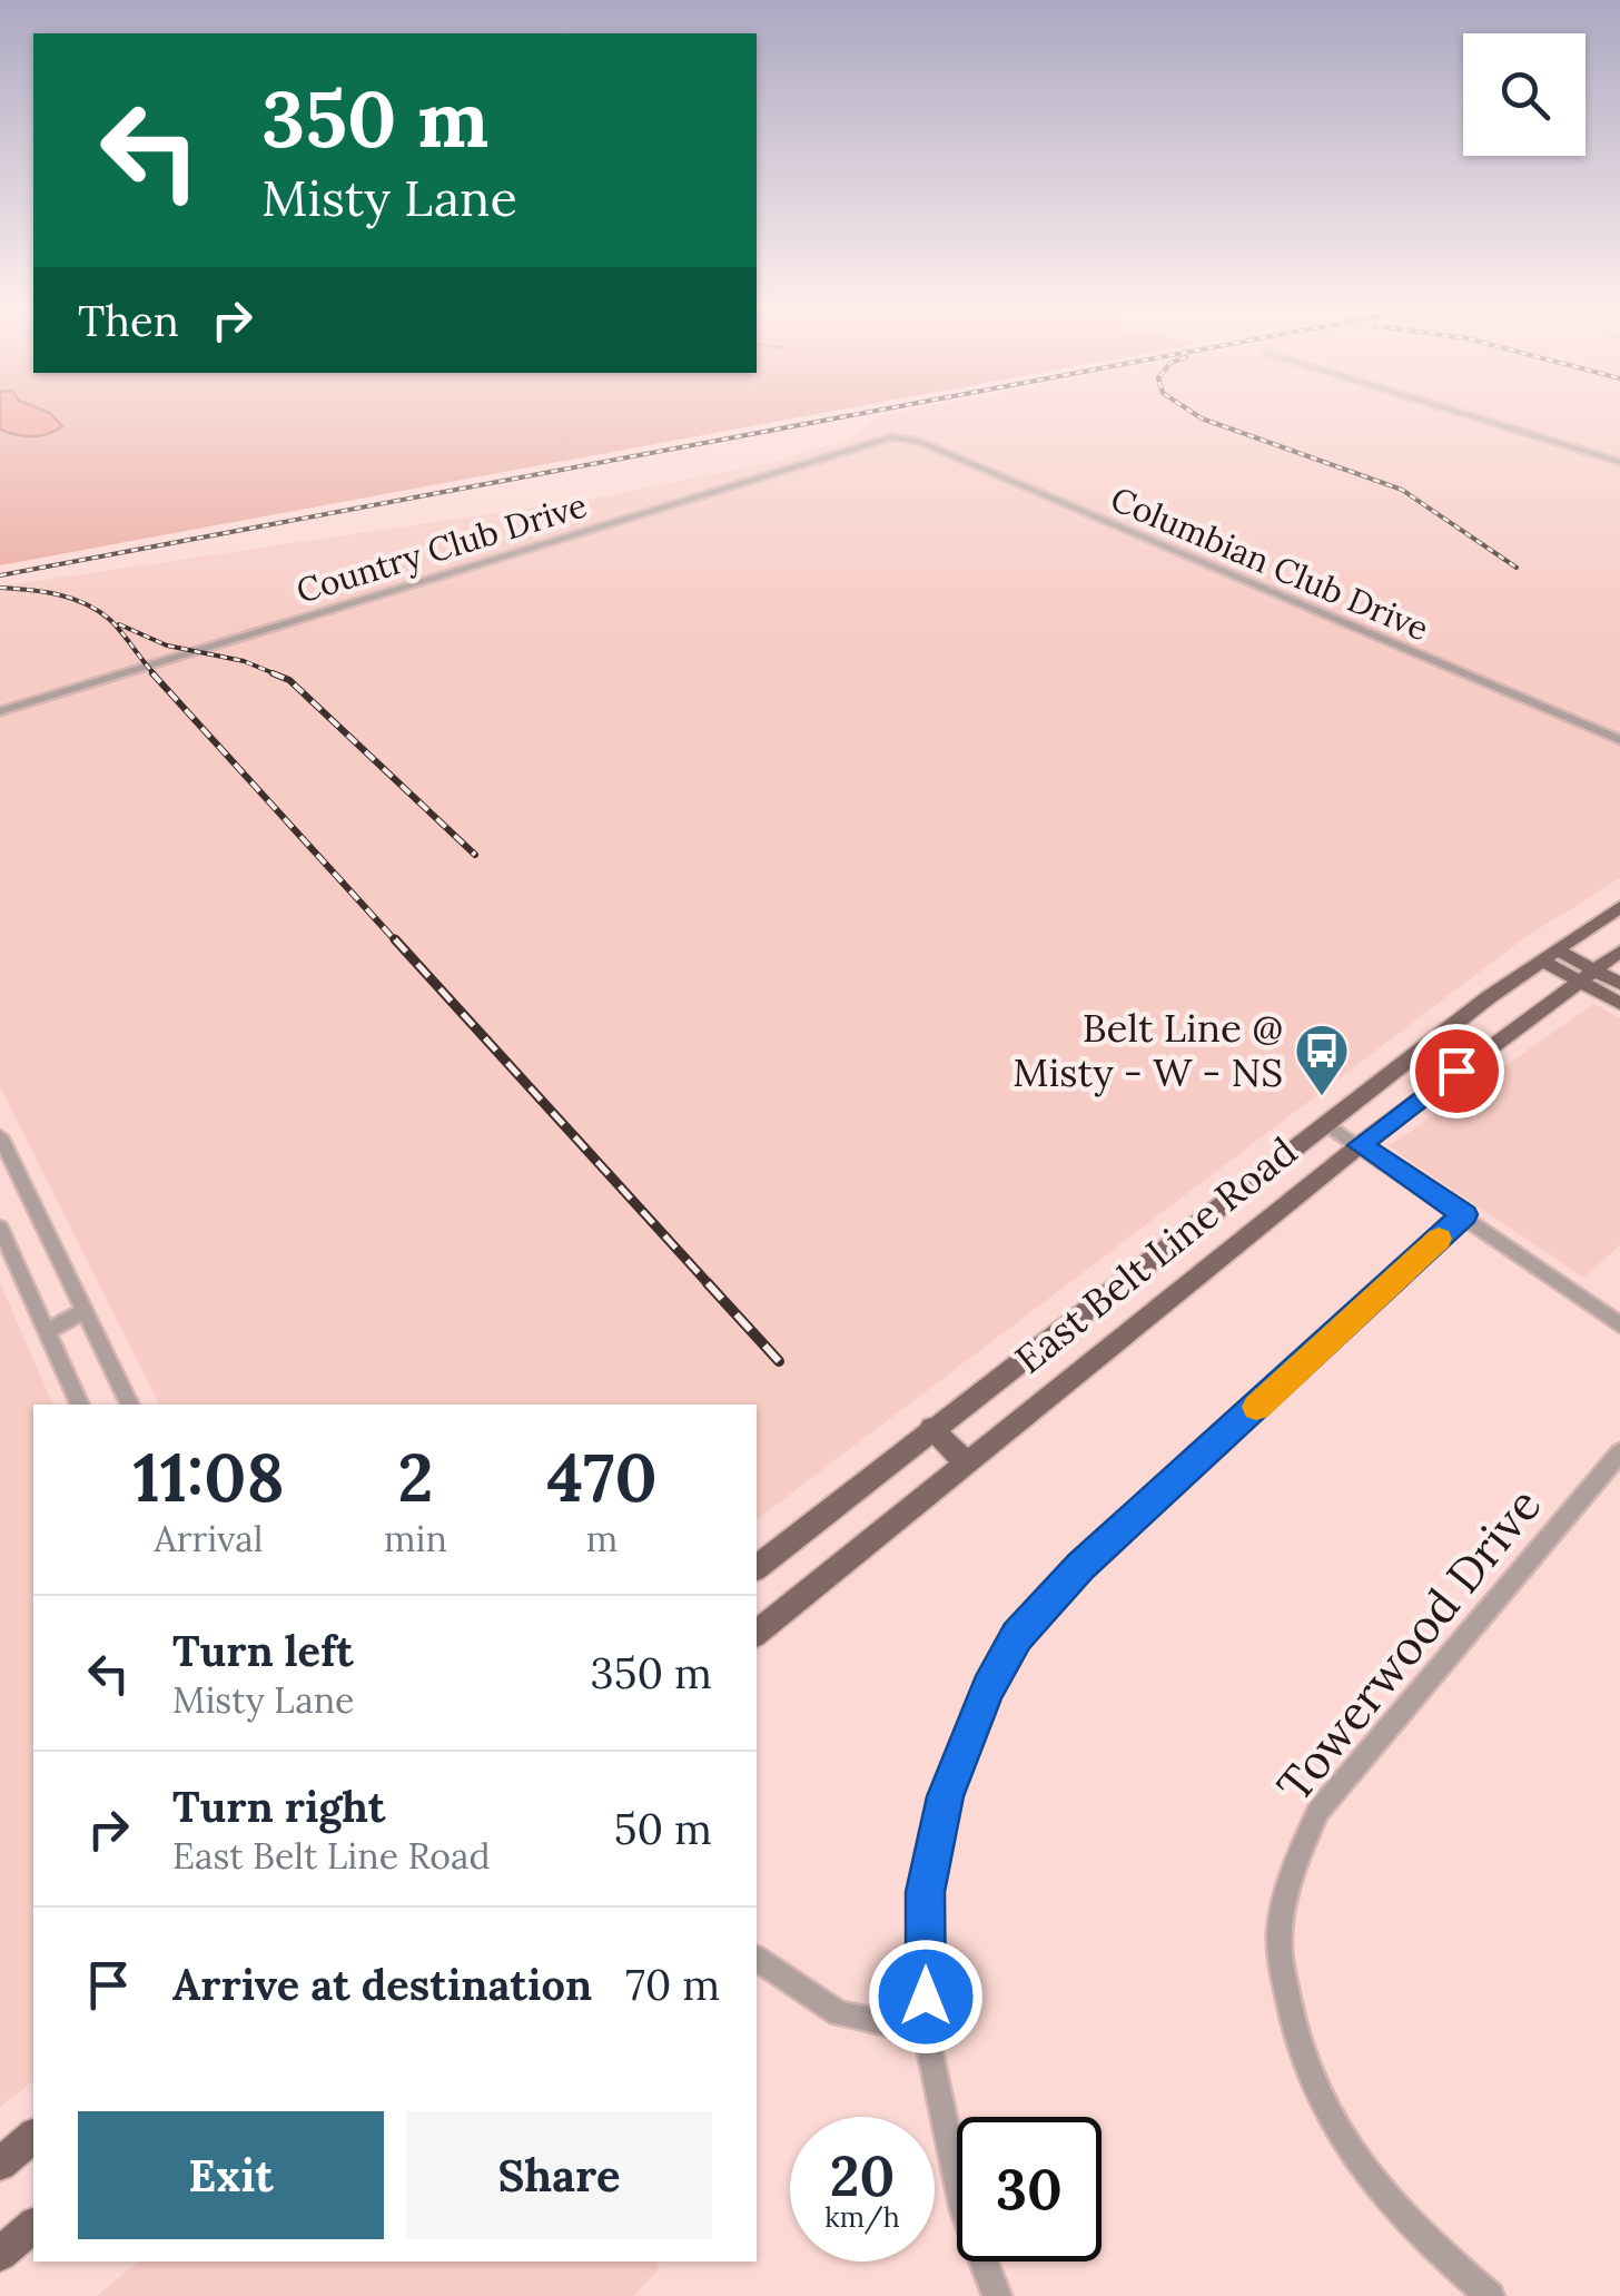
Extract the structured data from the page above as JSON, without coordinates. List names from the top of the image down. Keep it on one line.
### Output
{"streets":{"main road":["East Belt Line Road"],"street":["Country Club Drive","Columbian Club Drive","Towerwood Drive"]},"crossings":[["Country Club Drive","Columbian Club Drive"]],"places":{"bus stop":["Belt Line @ Misty - W - NS"]},"page":{"turn":["350 m","Misty Lane"],"then":"Then","eta":["11:08","Arrival","2","min","470","m"],"list":[{"name":"Turn left","note":"Misty Lane","value":"350 m"},{"name":"Turn right","note":"East Belt Line Road","value":"50 m"},{"name":"Arrive at destination","value":"70 m"}],"buttons":["Exit","Share"],"speed":"20 km/h","limit":"30"}}
